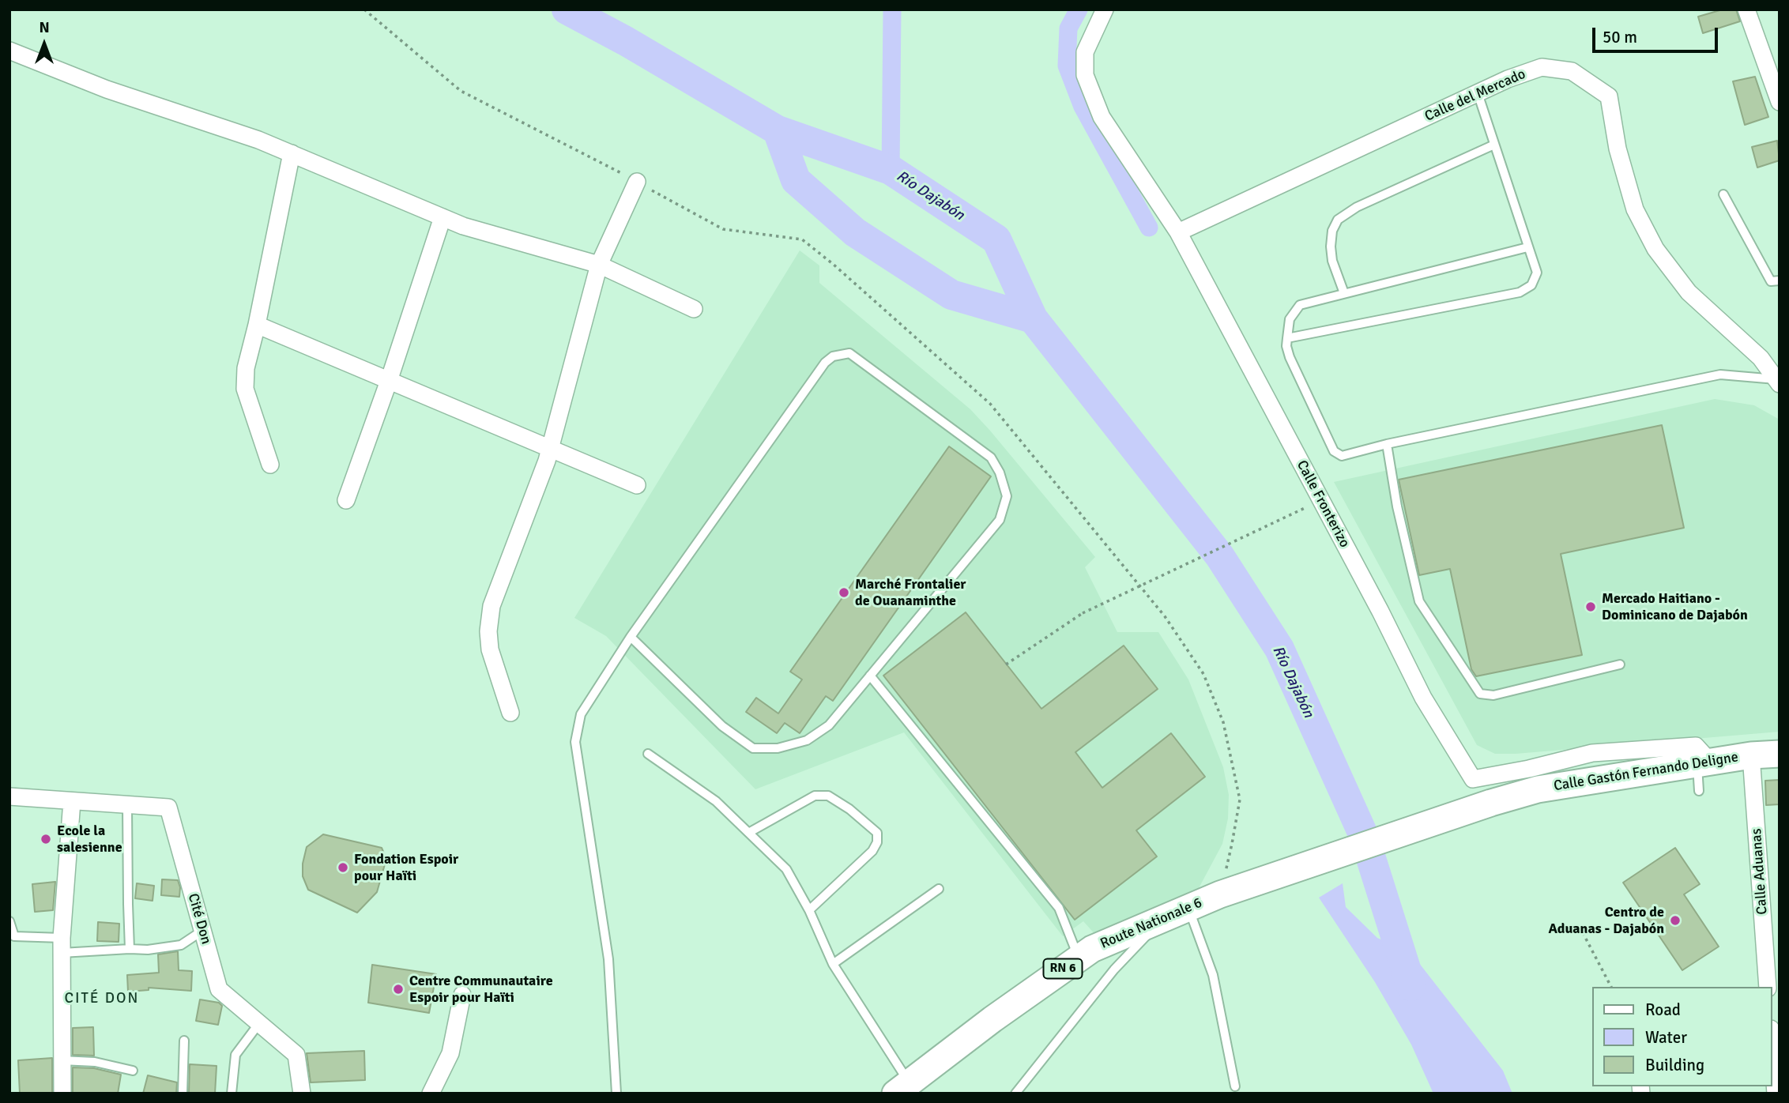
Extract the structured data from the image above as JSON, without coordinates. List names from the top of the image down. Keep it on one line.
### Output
{"streets":{"main road":["Calle Gastón Fernando Deligne","Route Nationale 6","RN 6"],"street":["Calle del Mercado","Calle Fronterizo","Calle Aduanas","Cité Don"]},"crossings":[["Calle del Mercado","Calle Fronterizo"],["Calle Fronterizo","Calle Gastón Fernando Deligne"],["Calle Gastón Fernando Deligne","Calle Aduanas"],["Calle Gastón Fernando Deligne","Route Nationale 6"]],"districts":["CITÉ DON"],"water":["Río Dajabón"],"places":["Marché Frontalier de Ouanaminthe","Mercado Haitiano - Dominicano de Dajabón","Ecole la salesienne","Fondation Espoir pour Haïti","Centro de Aduanas - Dajabón","Centre Communautaire Espoir pour Haïti"],"legend":["Road","Water","Building"],"scale_bar":"50 m","north":"top"}
